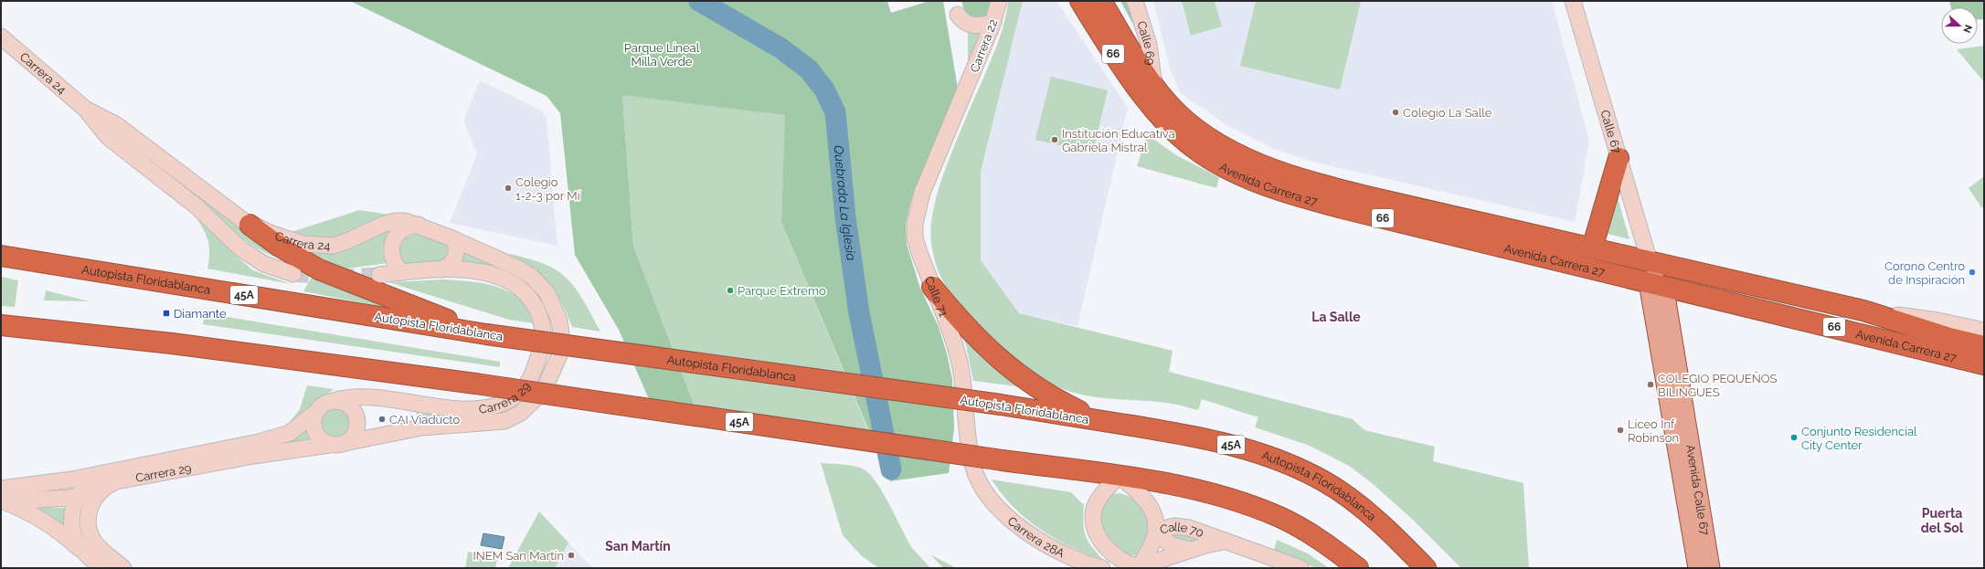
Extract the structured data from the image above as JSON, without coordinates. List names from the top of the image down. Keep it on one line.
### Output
{"streets":{"highway":["66","Avenida Carrera 27","Autopista Floridablanca","45A"],"main road":["Avenida Calle 67"],"street":["Calle 69","Carrera 22","Carrera 24","Calle 67","Calle 71","Carrera 29","Calle 70","Carrera 28A"]},"crossings":[["Calle 69","66"],["Calle 69","Avenida Carrera 27"],["Carrera 22","Calle 71"],["66","Avenida Carrera 27"],["Carrera 24","Carrera 29"],["Calle 67","Avenida Carrera 27"],["Calle 67","Avenida Calle 67"],["Avenida Carrera 27","Avenida Calle 67"],["45A","Calle 70"],["Calle 71","Carrera 28A"]],"districts":["La Salle","Puerta del Sol","San Martín"],"water":["Quebrada La Iglesia"],"parks":["Parque Lineal Milla Verde"],"places":{"other":["Colegio La Salle","Institución Educativa Gabriela Mistral","Colegio 1-2-3 por Mí","Corono Centro de Inspiración","Parque Extremo","COLEGIO PEQUEÑOS BILINGUES","CAI Viaducto","Liceo Inf Robinson","Conjunto Residencial City Center","INEM San Martín"],"transit":["Diamante"]},"north":"right"}
